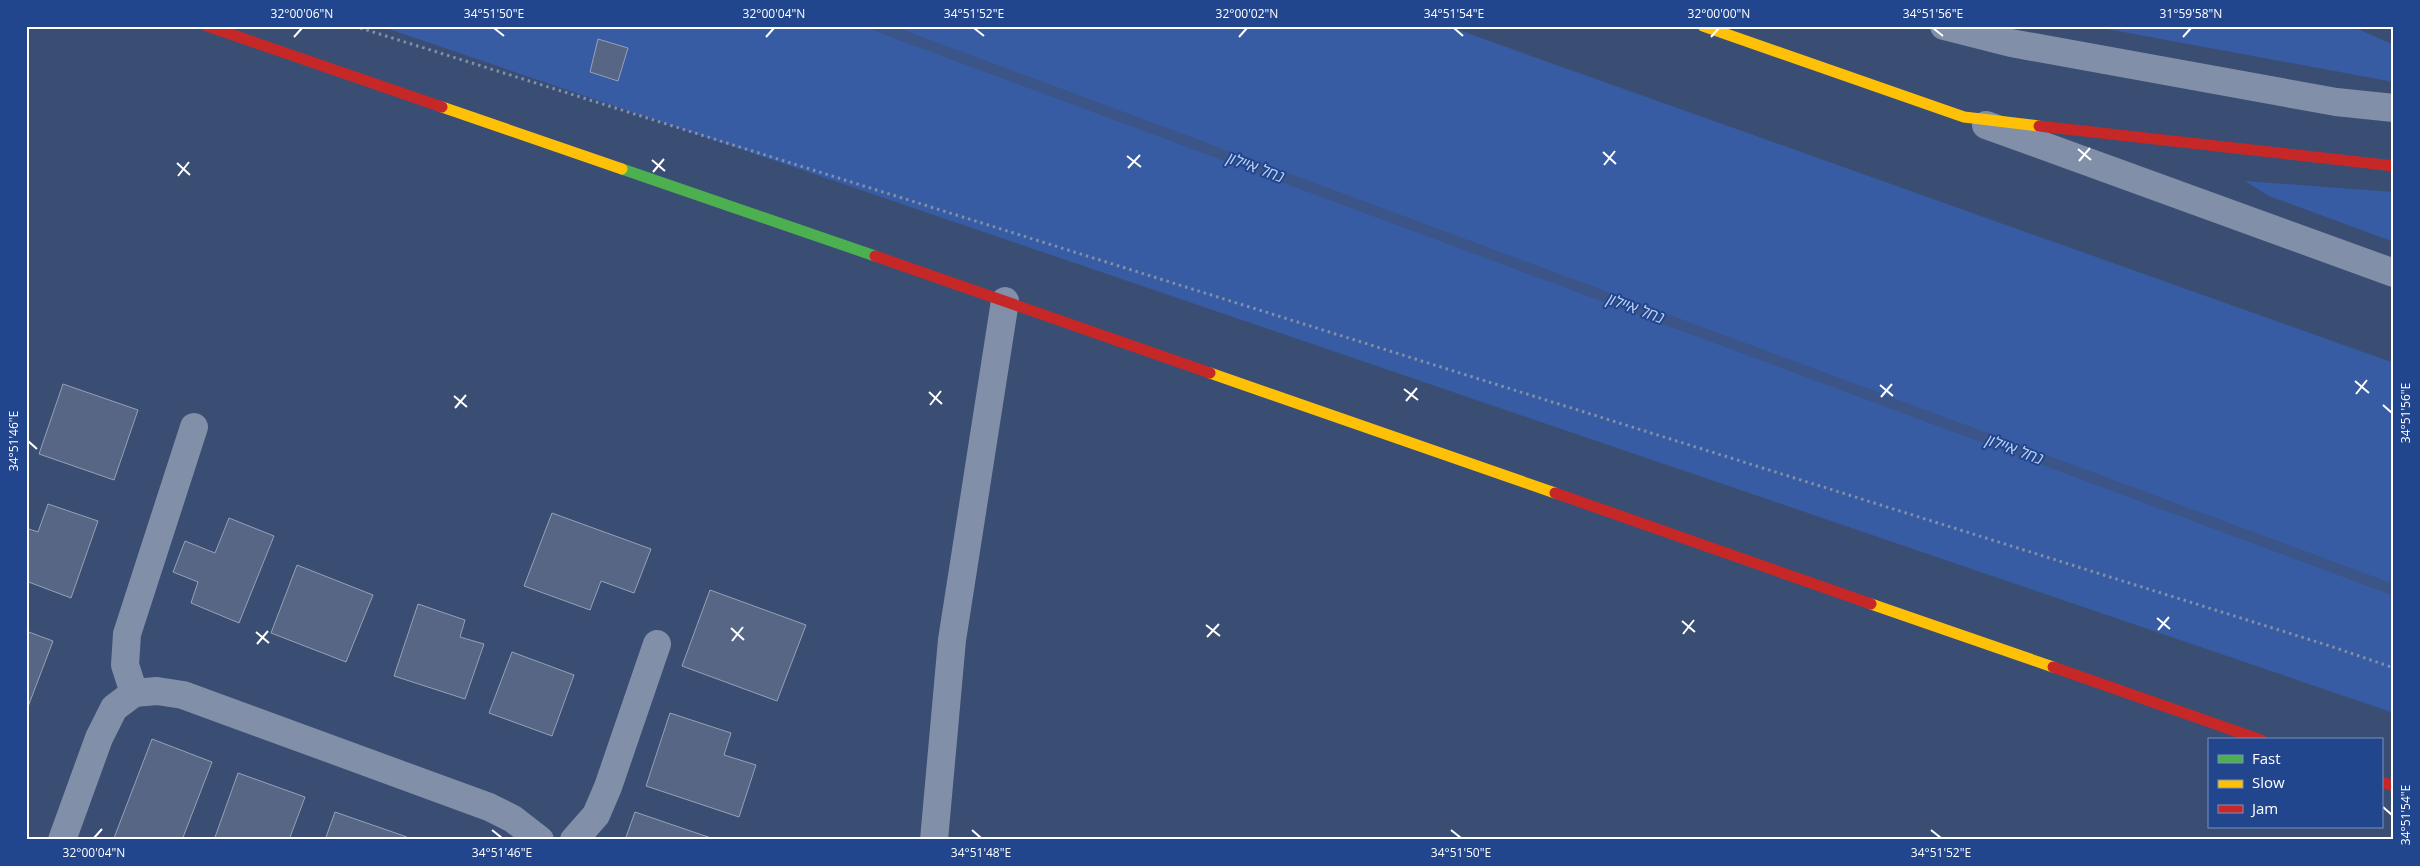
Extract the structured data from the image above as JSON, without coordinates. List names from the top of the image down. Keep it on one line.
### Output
{"water":["נחל איילון"],"legend":["Fast","Slow","Jam"],"coordinates":["32°00'06\"N","34°51'50\"E","32°00'04\"N","34°51'52\"E","32°00'02\"N","34°51'54\"E","32°00'00\"N","34°51'56\"E","31°59'58\"N","34°51'46\"E","34°51'48\"E"]}
